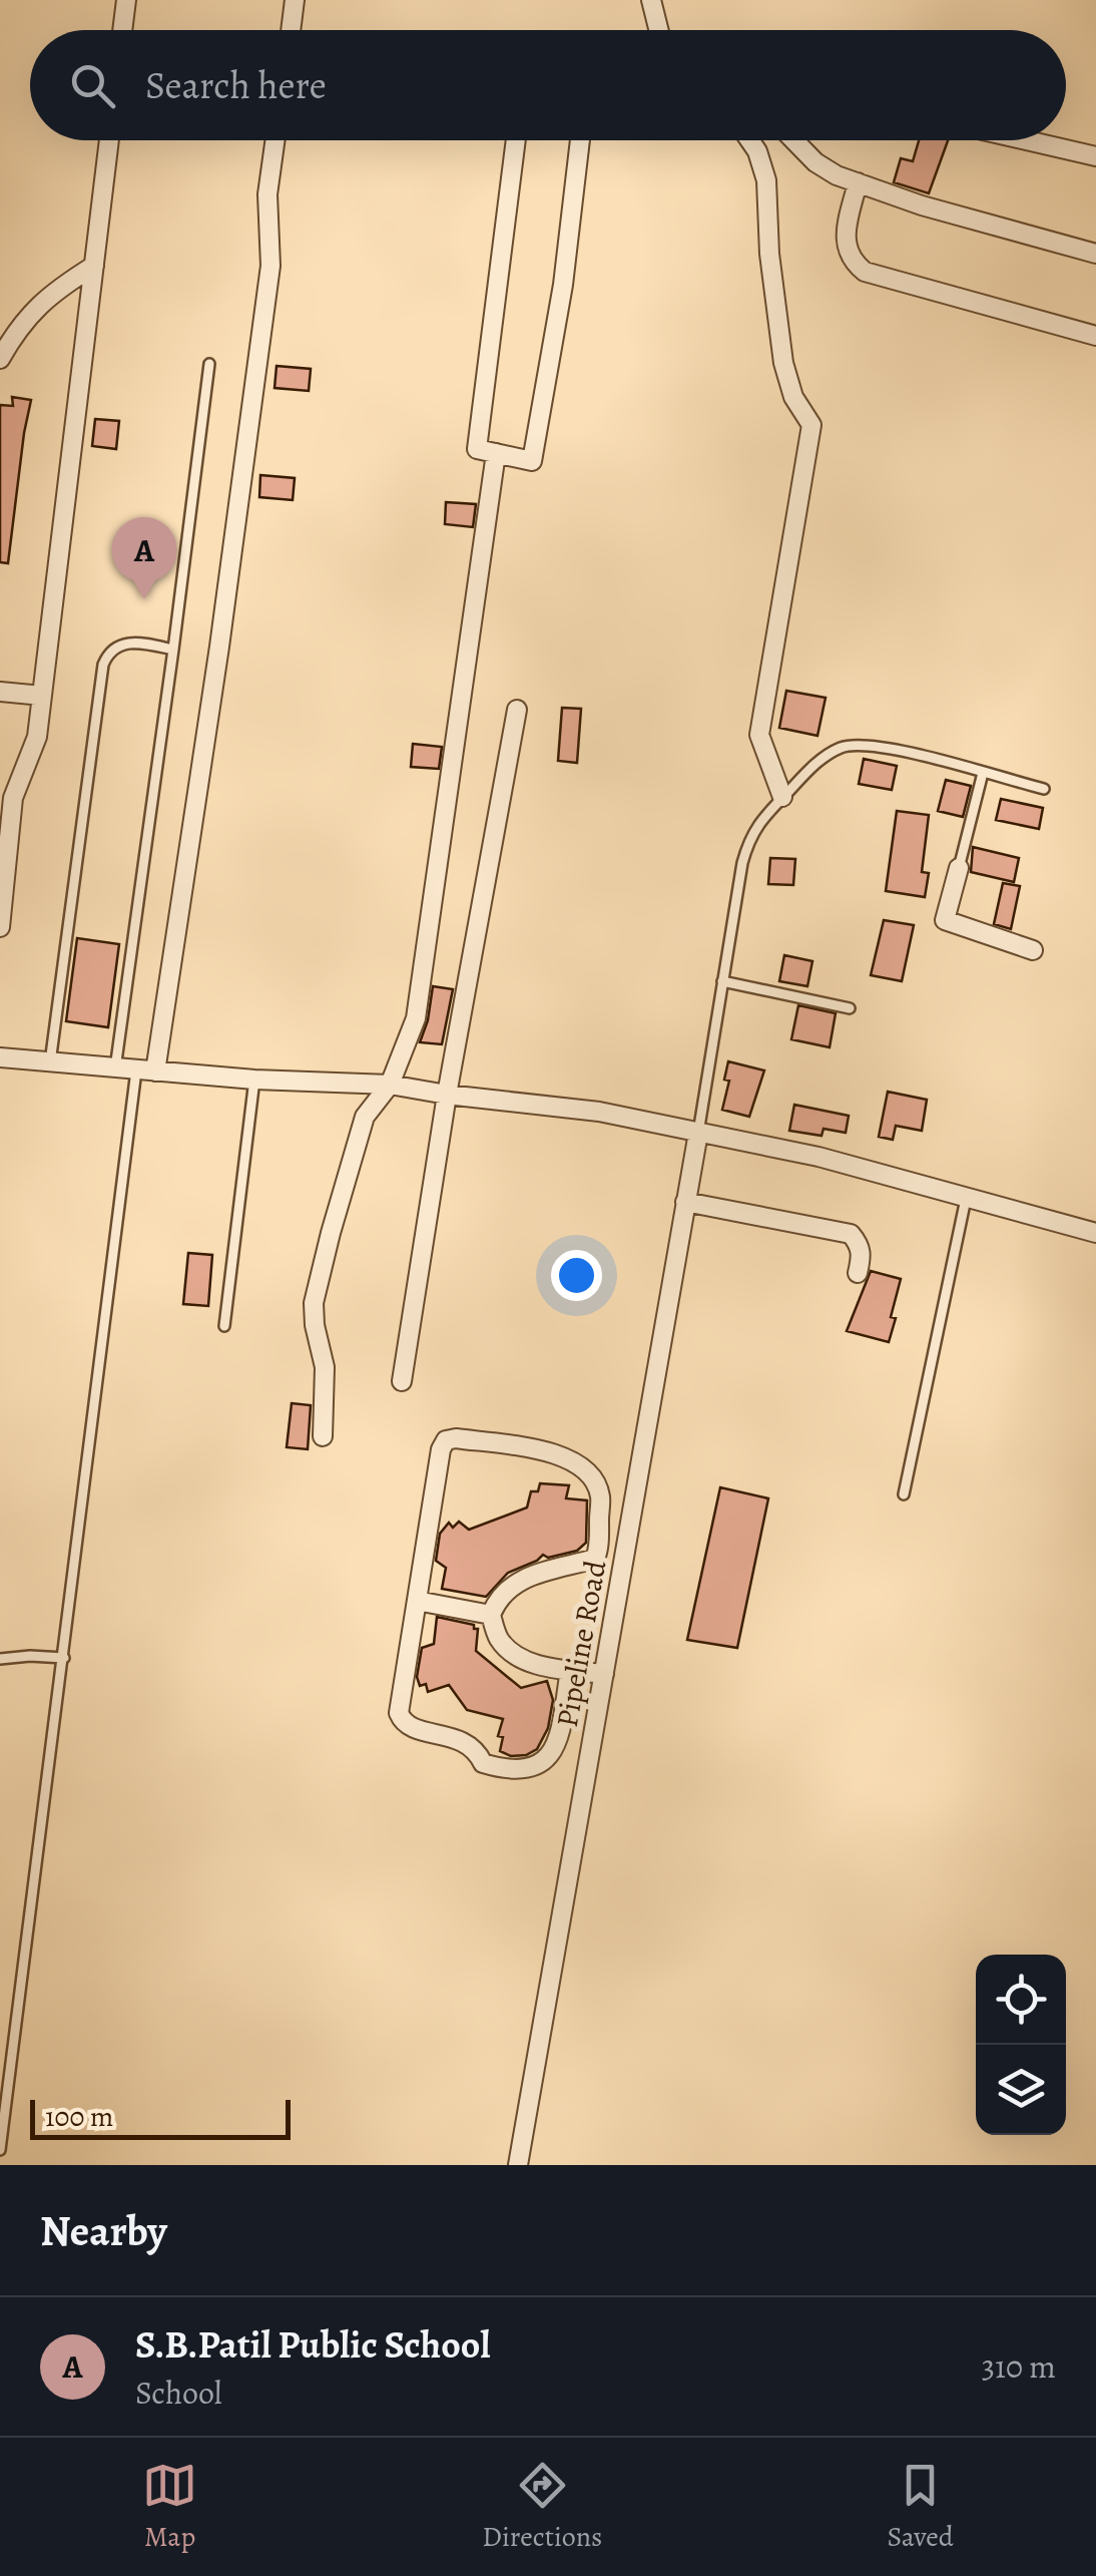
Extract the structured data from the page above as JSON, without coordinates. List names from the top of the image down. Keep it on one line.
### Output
{"streets":{"street":["Pipeline Road"]},"scale_bar":"100 m","page":{"search":"Search here","pins":"A","scale":"100 m","heading":"Nearby","list":[{"mark":"A","name":"S.B.Patil Public School","note":"School","value":"310 m"}],"nav":["Map","Directions","Saved"]}}
